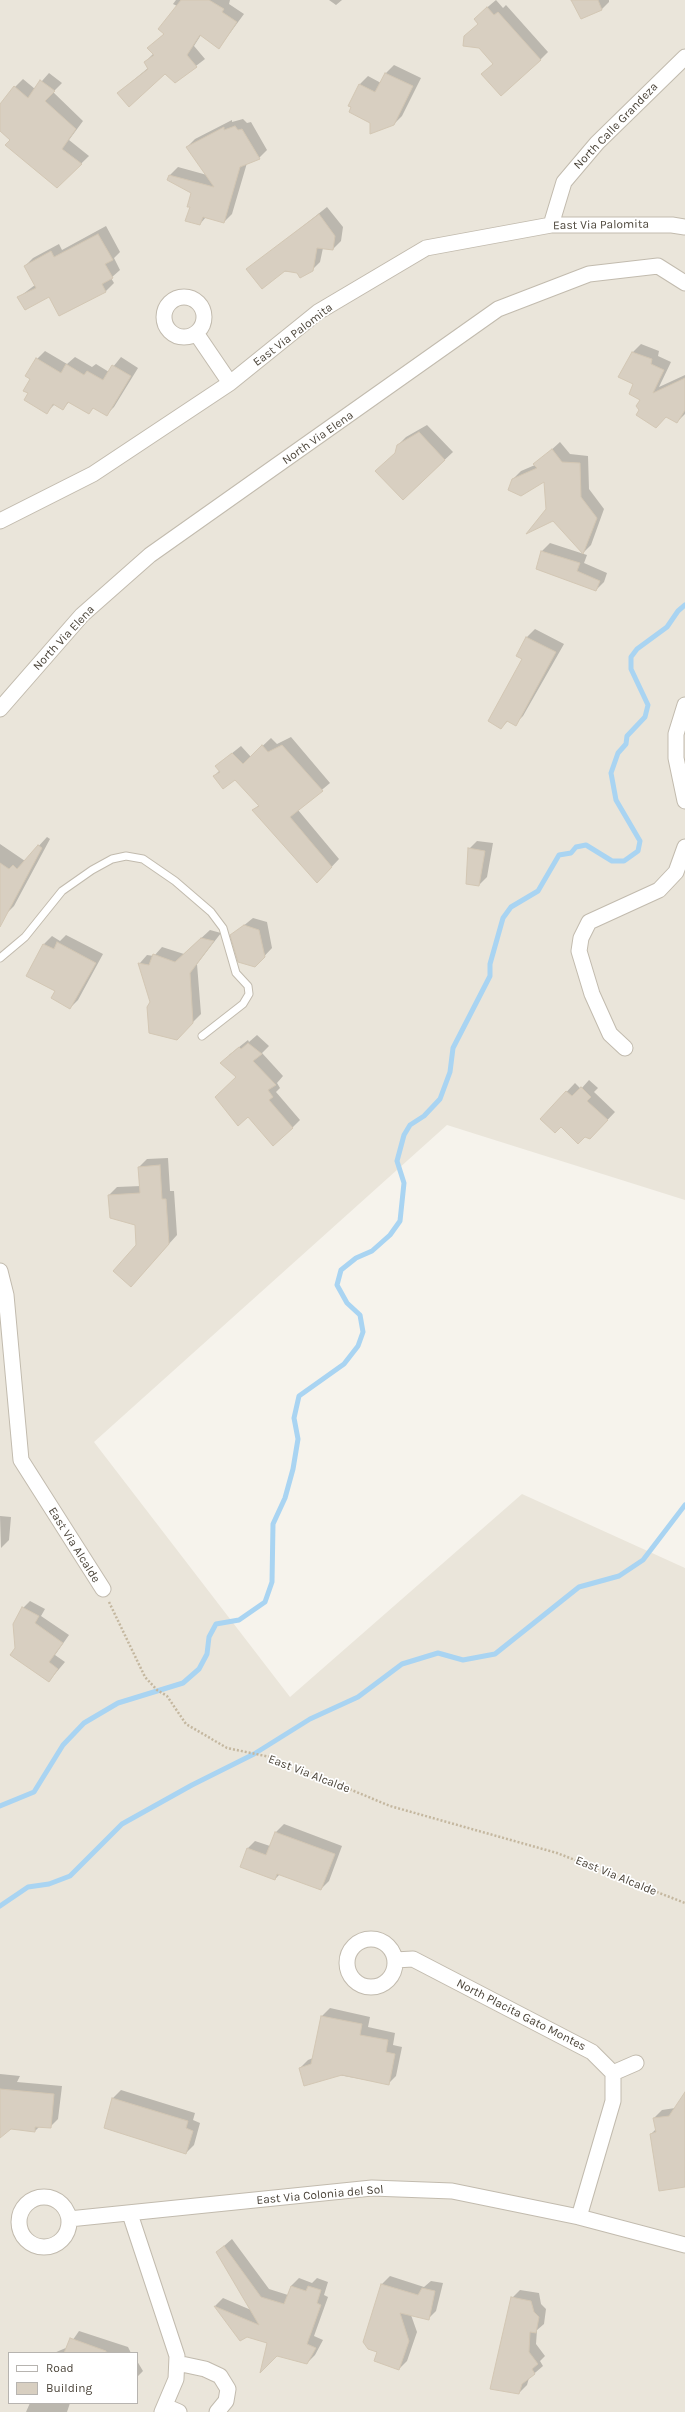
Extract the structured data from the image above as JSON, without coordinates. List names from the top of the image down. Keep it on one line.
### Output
{"streets":{"street":["North Calle Grandeza","East Via Palomita","North Via Elena","East Via Alcalde","North Placita Gato Montes","East Via Colonia del Sol"]},"crossings":[["North Calle Grandeza","East Via Palomita"]],"legend":["Road","Building"]}
